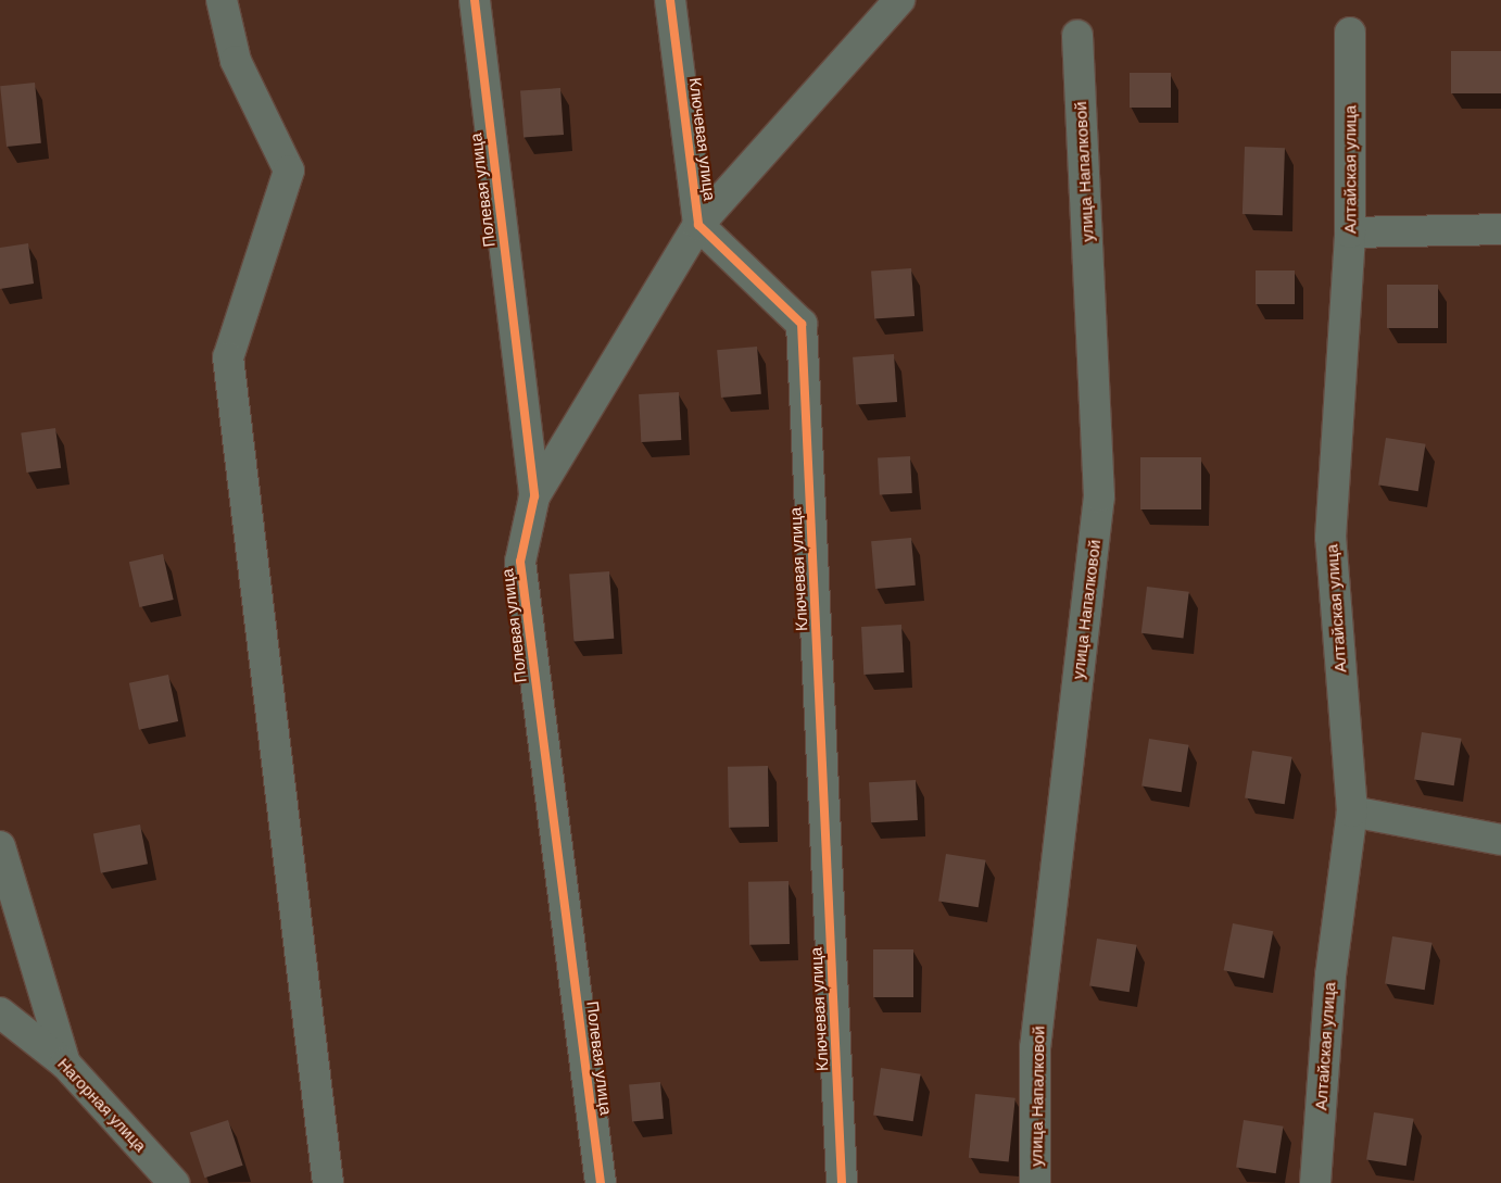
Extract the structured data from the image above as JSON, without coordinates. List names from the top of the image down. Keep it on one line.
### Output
{"streets":{"street":["Ключевая улица","Алтайская улица","улица Напалковой","Полевая улица","Нагорная улица"]}}
